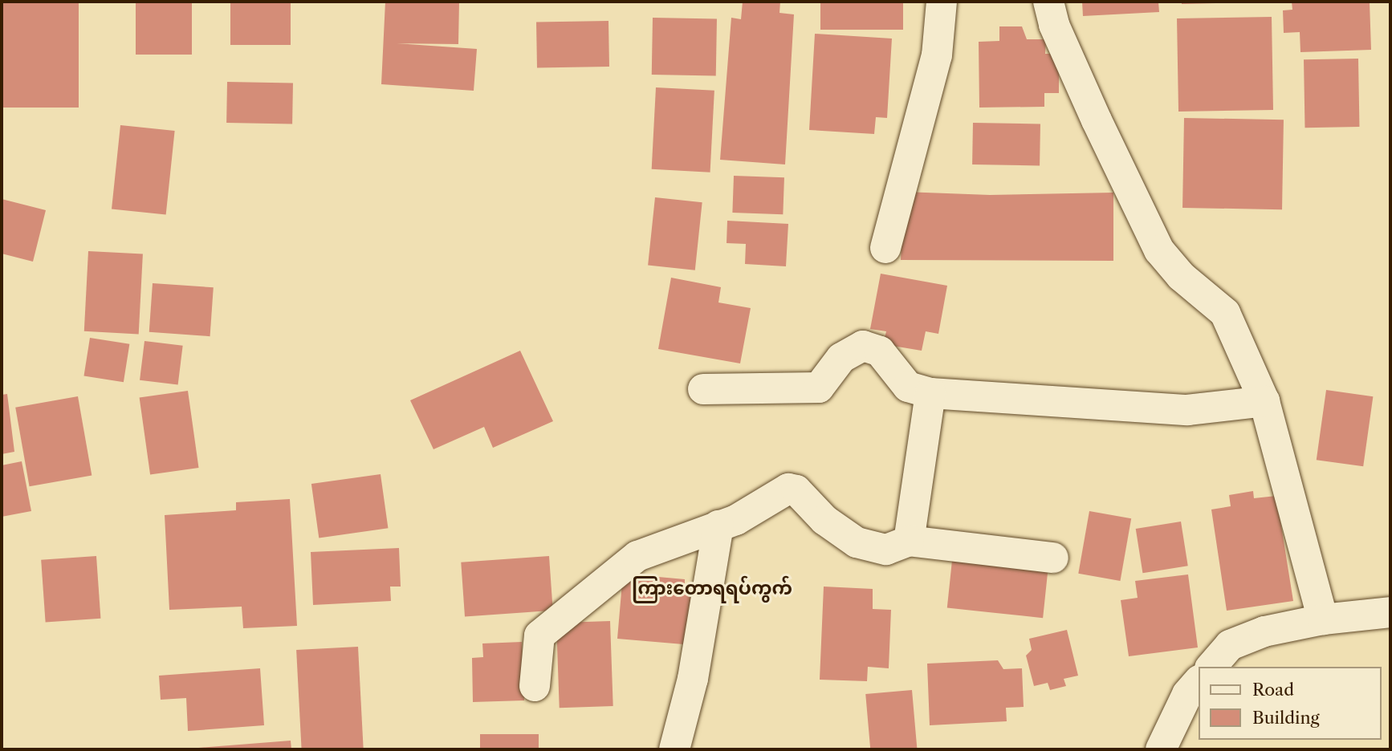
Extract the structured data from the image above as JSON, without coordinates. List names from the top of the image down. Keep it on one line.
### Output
{"districts":["ကြားတောရရပ်ကွက်"],"legend":["Road","Building"]}
